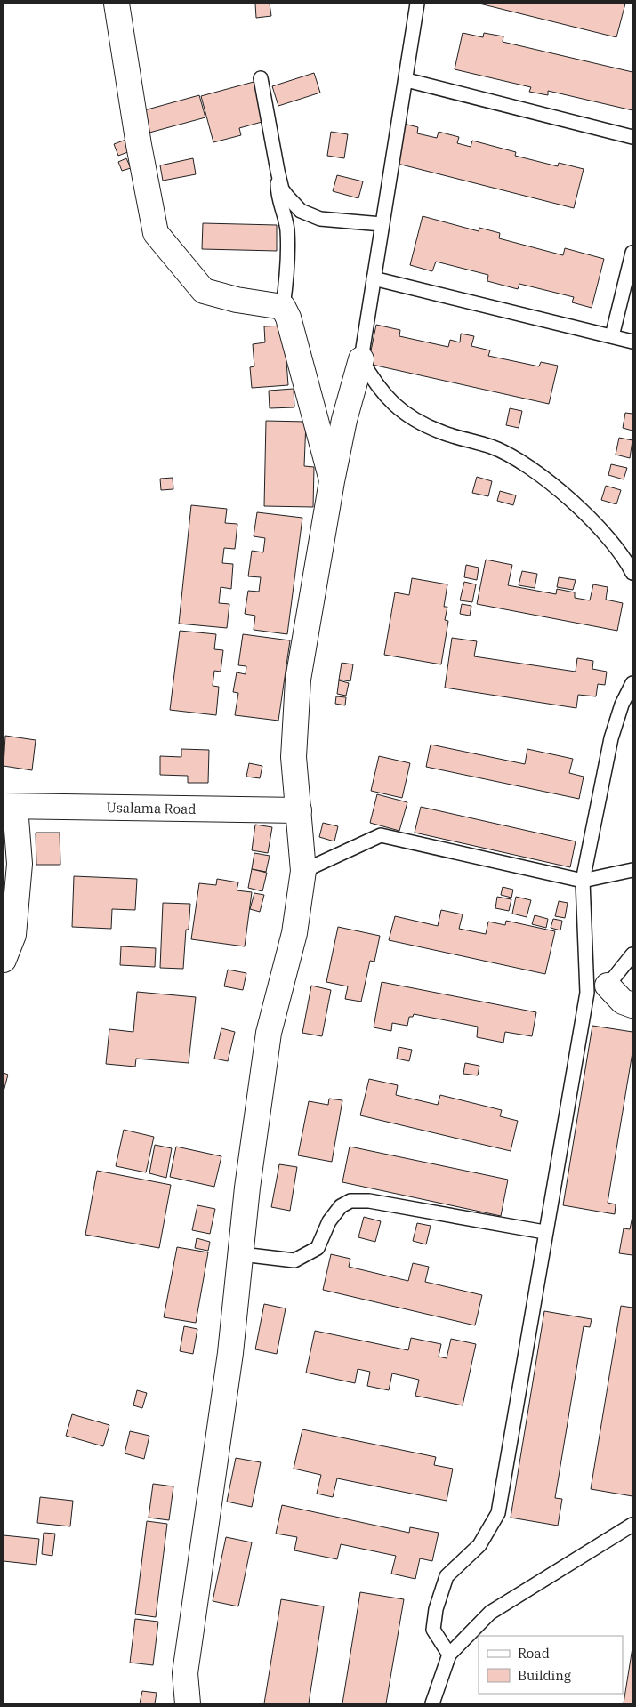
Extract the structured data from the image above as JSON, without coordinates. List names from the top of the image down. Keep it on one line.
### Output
{"streets":{"street":["Usalama Road"]},"legend":["Road","Building"]}
